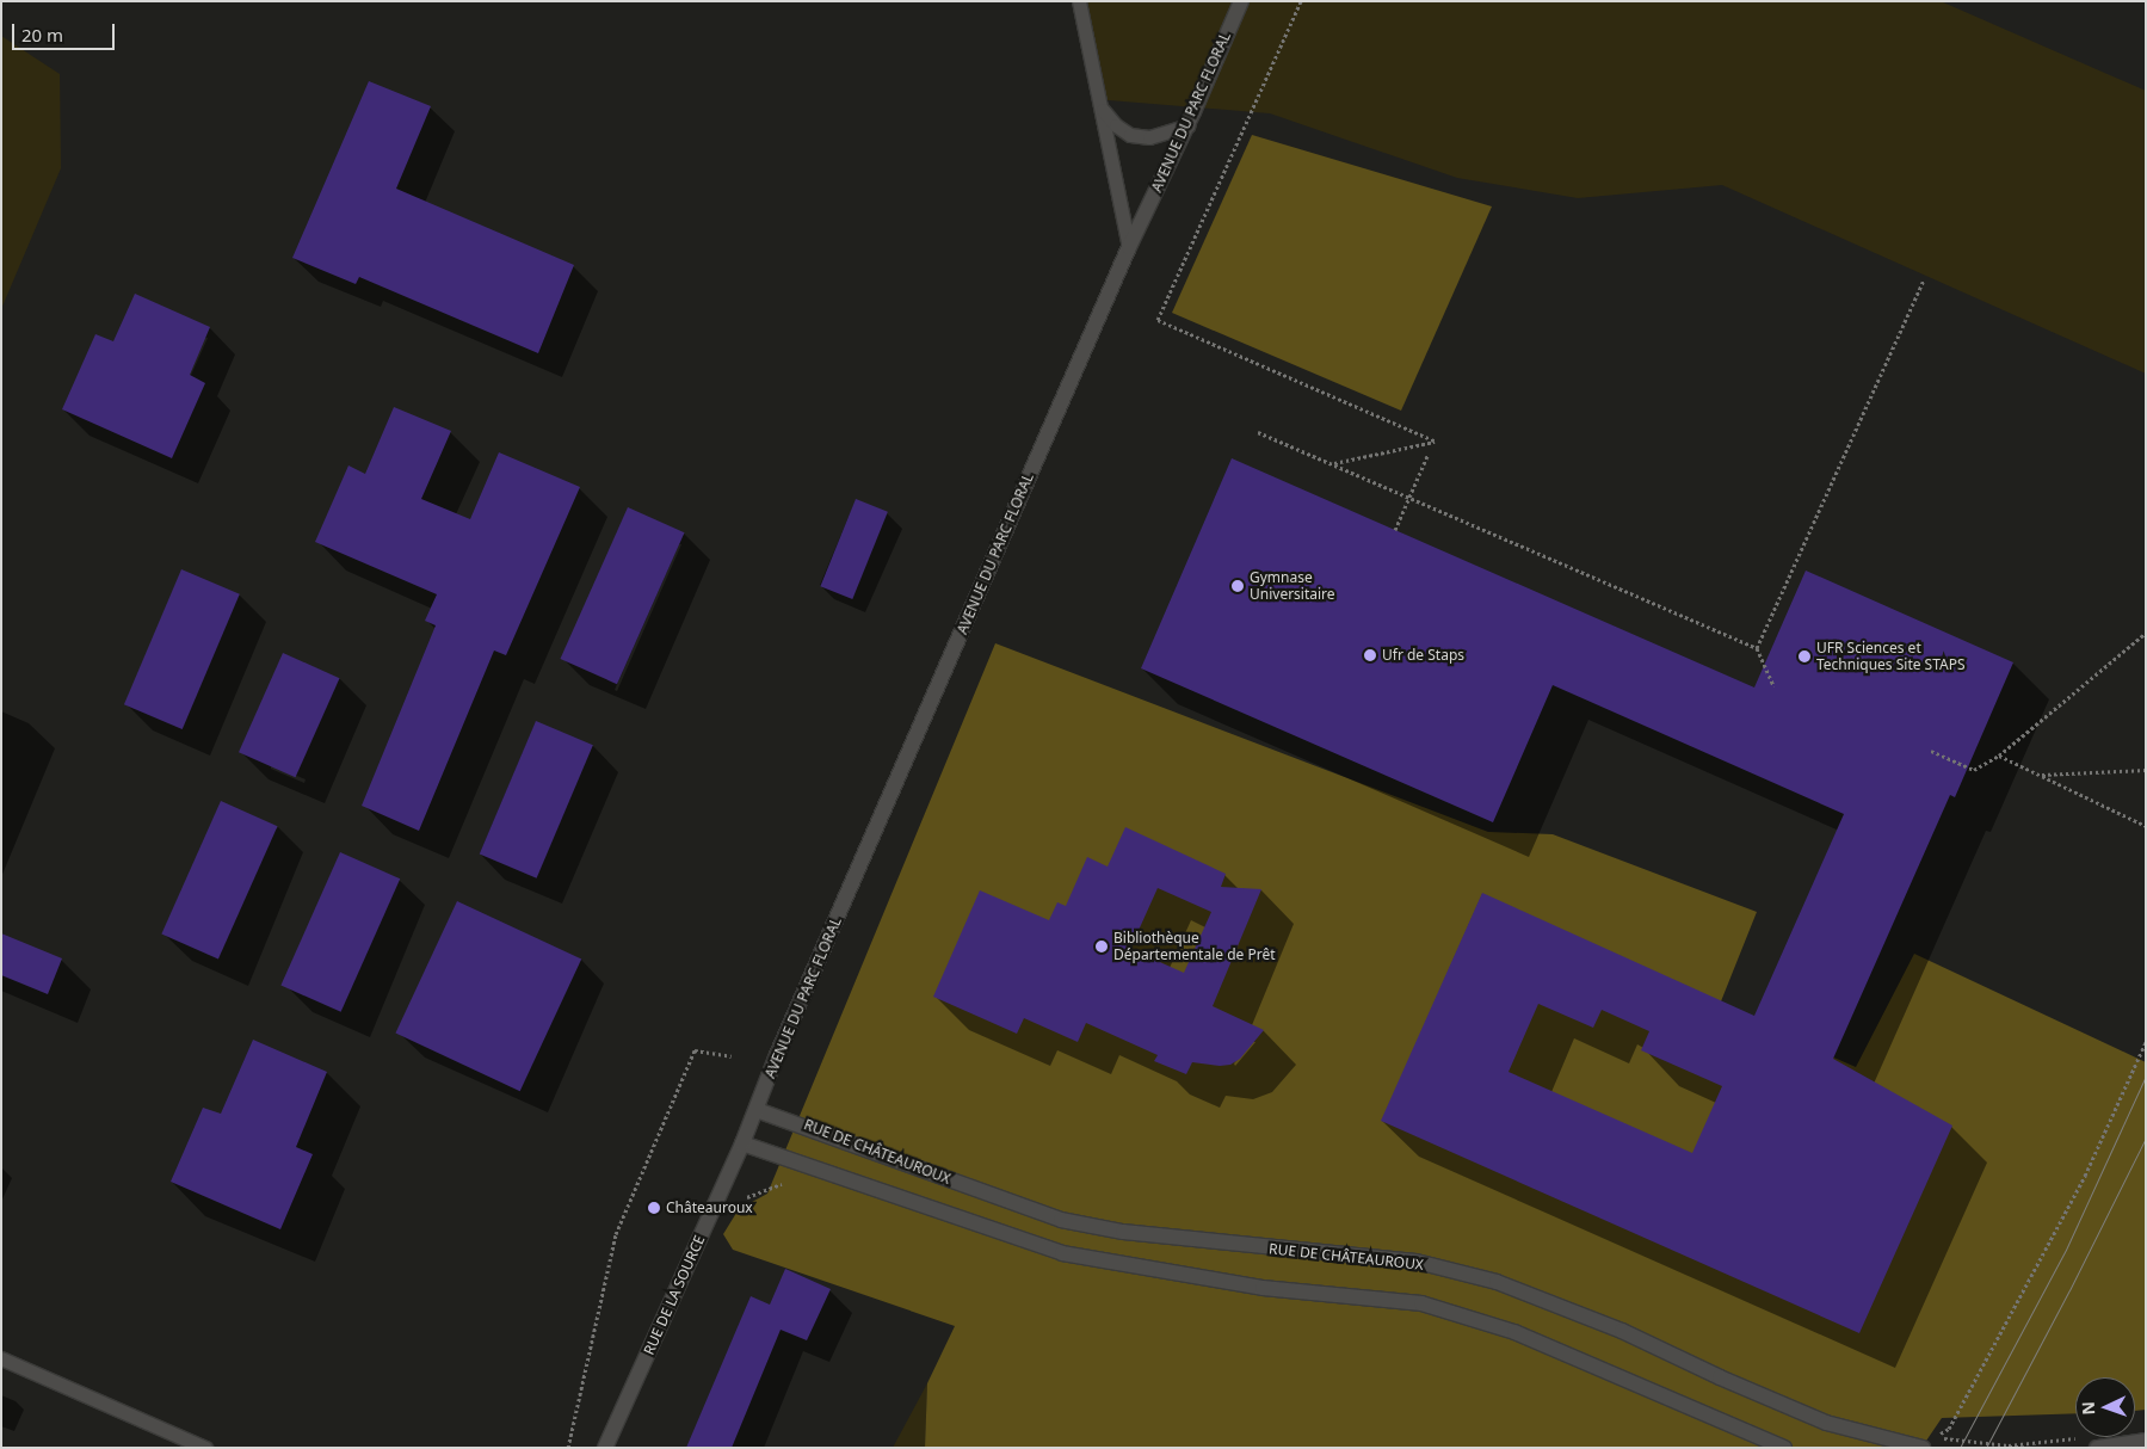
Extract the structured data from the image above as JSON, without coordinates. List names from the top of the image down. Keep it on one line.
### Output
{"streets":{"street":["AVENUE DU PARC FLORAL","RUE DE CHÂTEAUROUX","RUE DE LA SOURCE"]},"crossings":[["AVENUE DU PARC FLORAL","RUE DE CHÂTEAUROUX"],["AVENUE DU PARC FLORAL","RUE DE LA SOURCE"],["RUE DE CHÂTEAUROUX","RUE DE LA SOURCE"]],"places":["Gymnase Universitaire","Ufr de Staps","UFR Sciences et Techniques Site STAPS","Bibliothèque Départementale de Prêt","Châteauroux"],"scale_bar":"20 m","north":"left"}
